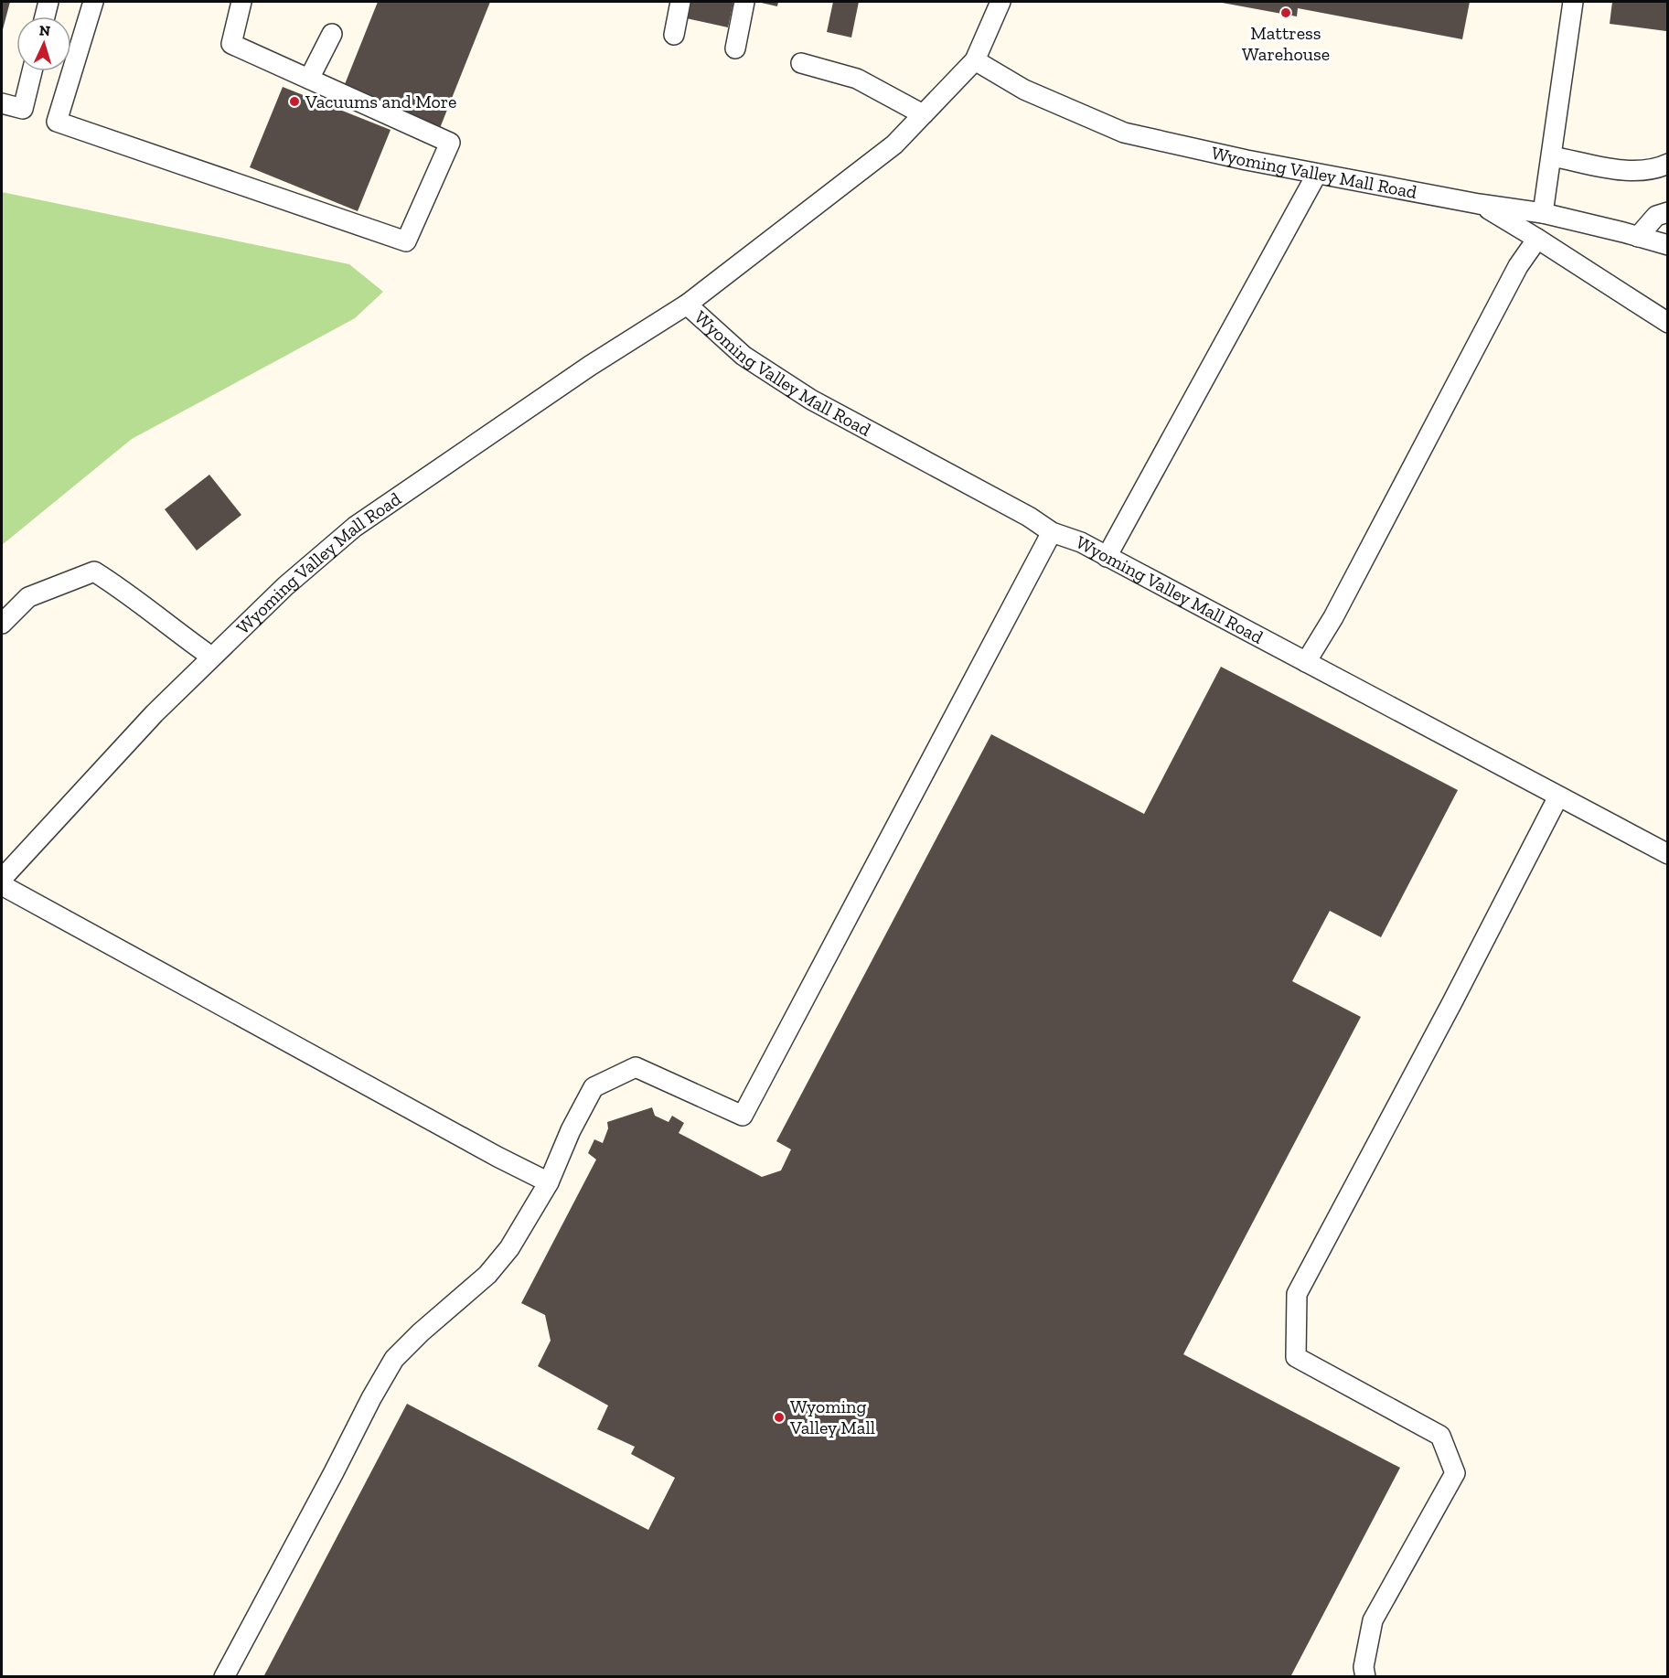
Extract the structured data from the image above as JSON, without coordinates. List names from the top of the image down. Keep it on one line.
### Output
{"streets":{"lane":["Wyoming Valley Mall Road"]},"places":["Mattress Warehouse","Vacuums and More","Wyoming Valley Mall"],"north":"top"}
